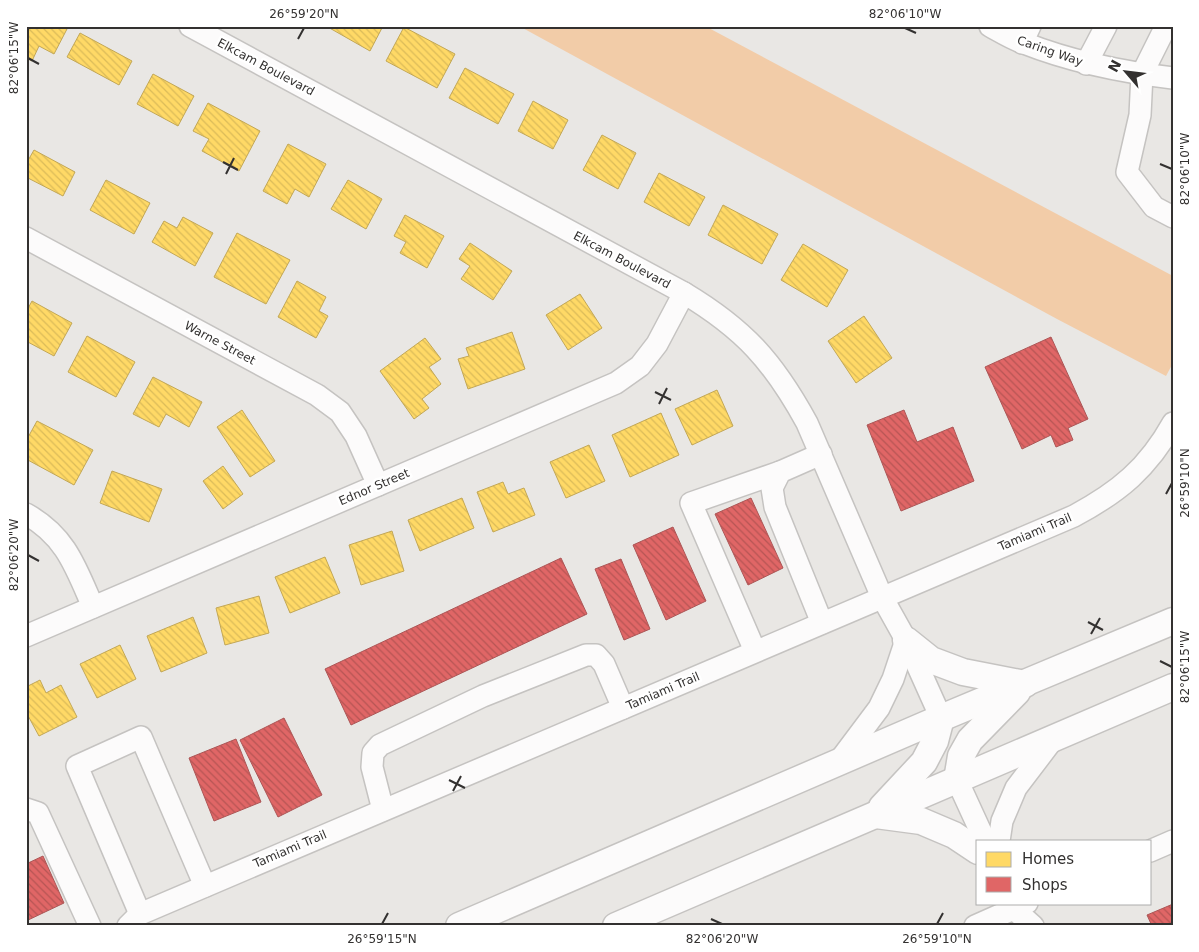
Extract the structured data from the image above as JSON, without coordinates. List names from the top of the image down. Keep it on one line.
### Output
{"streets":{"street":["Caring Way","Elkcam Boulevard","Warne Street","Ednor Street","Tamiami Trail"]},"crossings":[["Elkcam Boulevard","Ednor Street"],["Elkcam Boulevard","Tamiami Trail"],["Warne Street","Ednor Street"]],"legend":["Homes","Shops"],"north":"top left","coordinates":["26°59'20\"N","82°06'10\"W","82°06'15\"W","26°59'10\"N","82°06'20\"W","26°59'15\"N"]}
